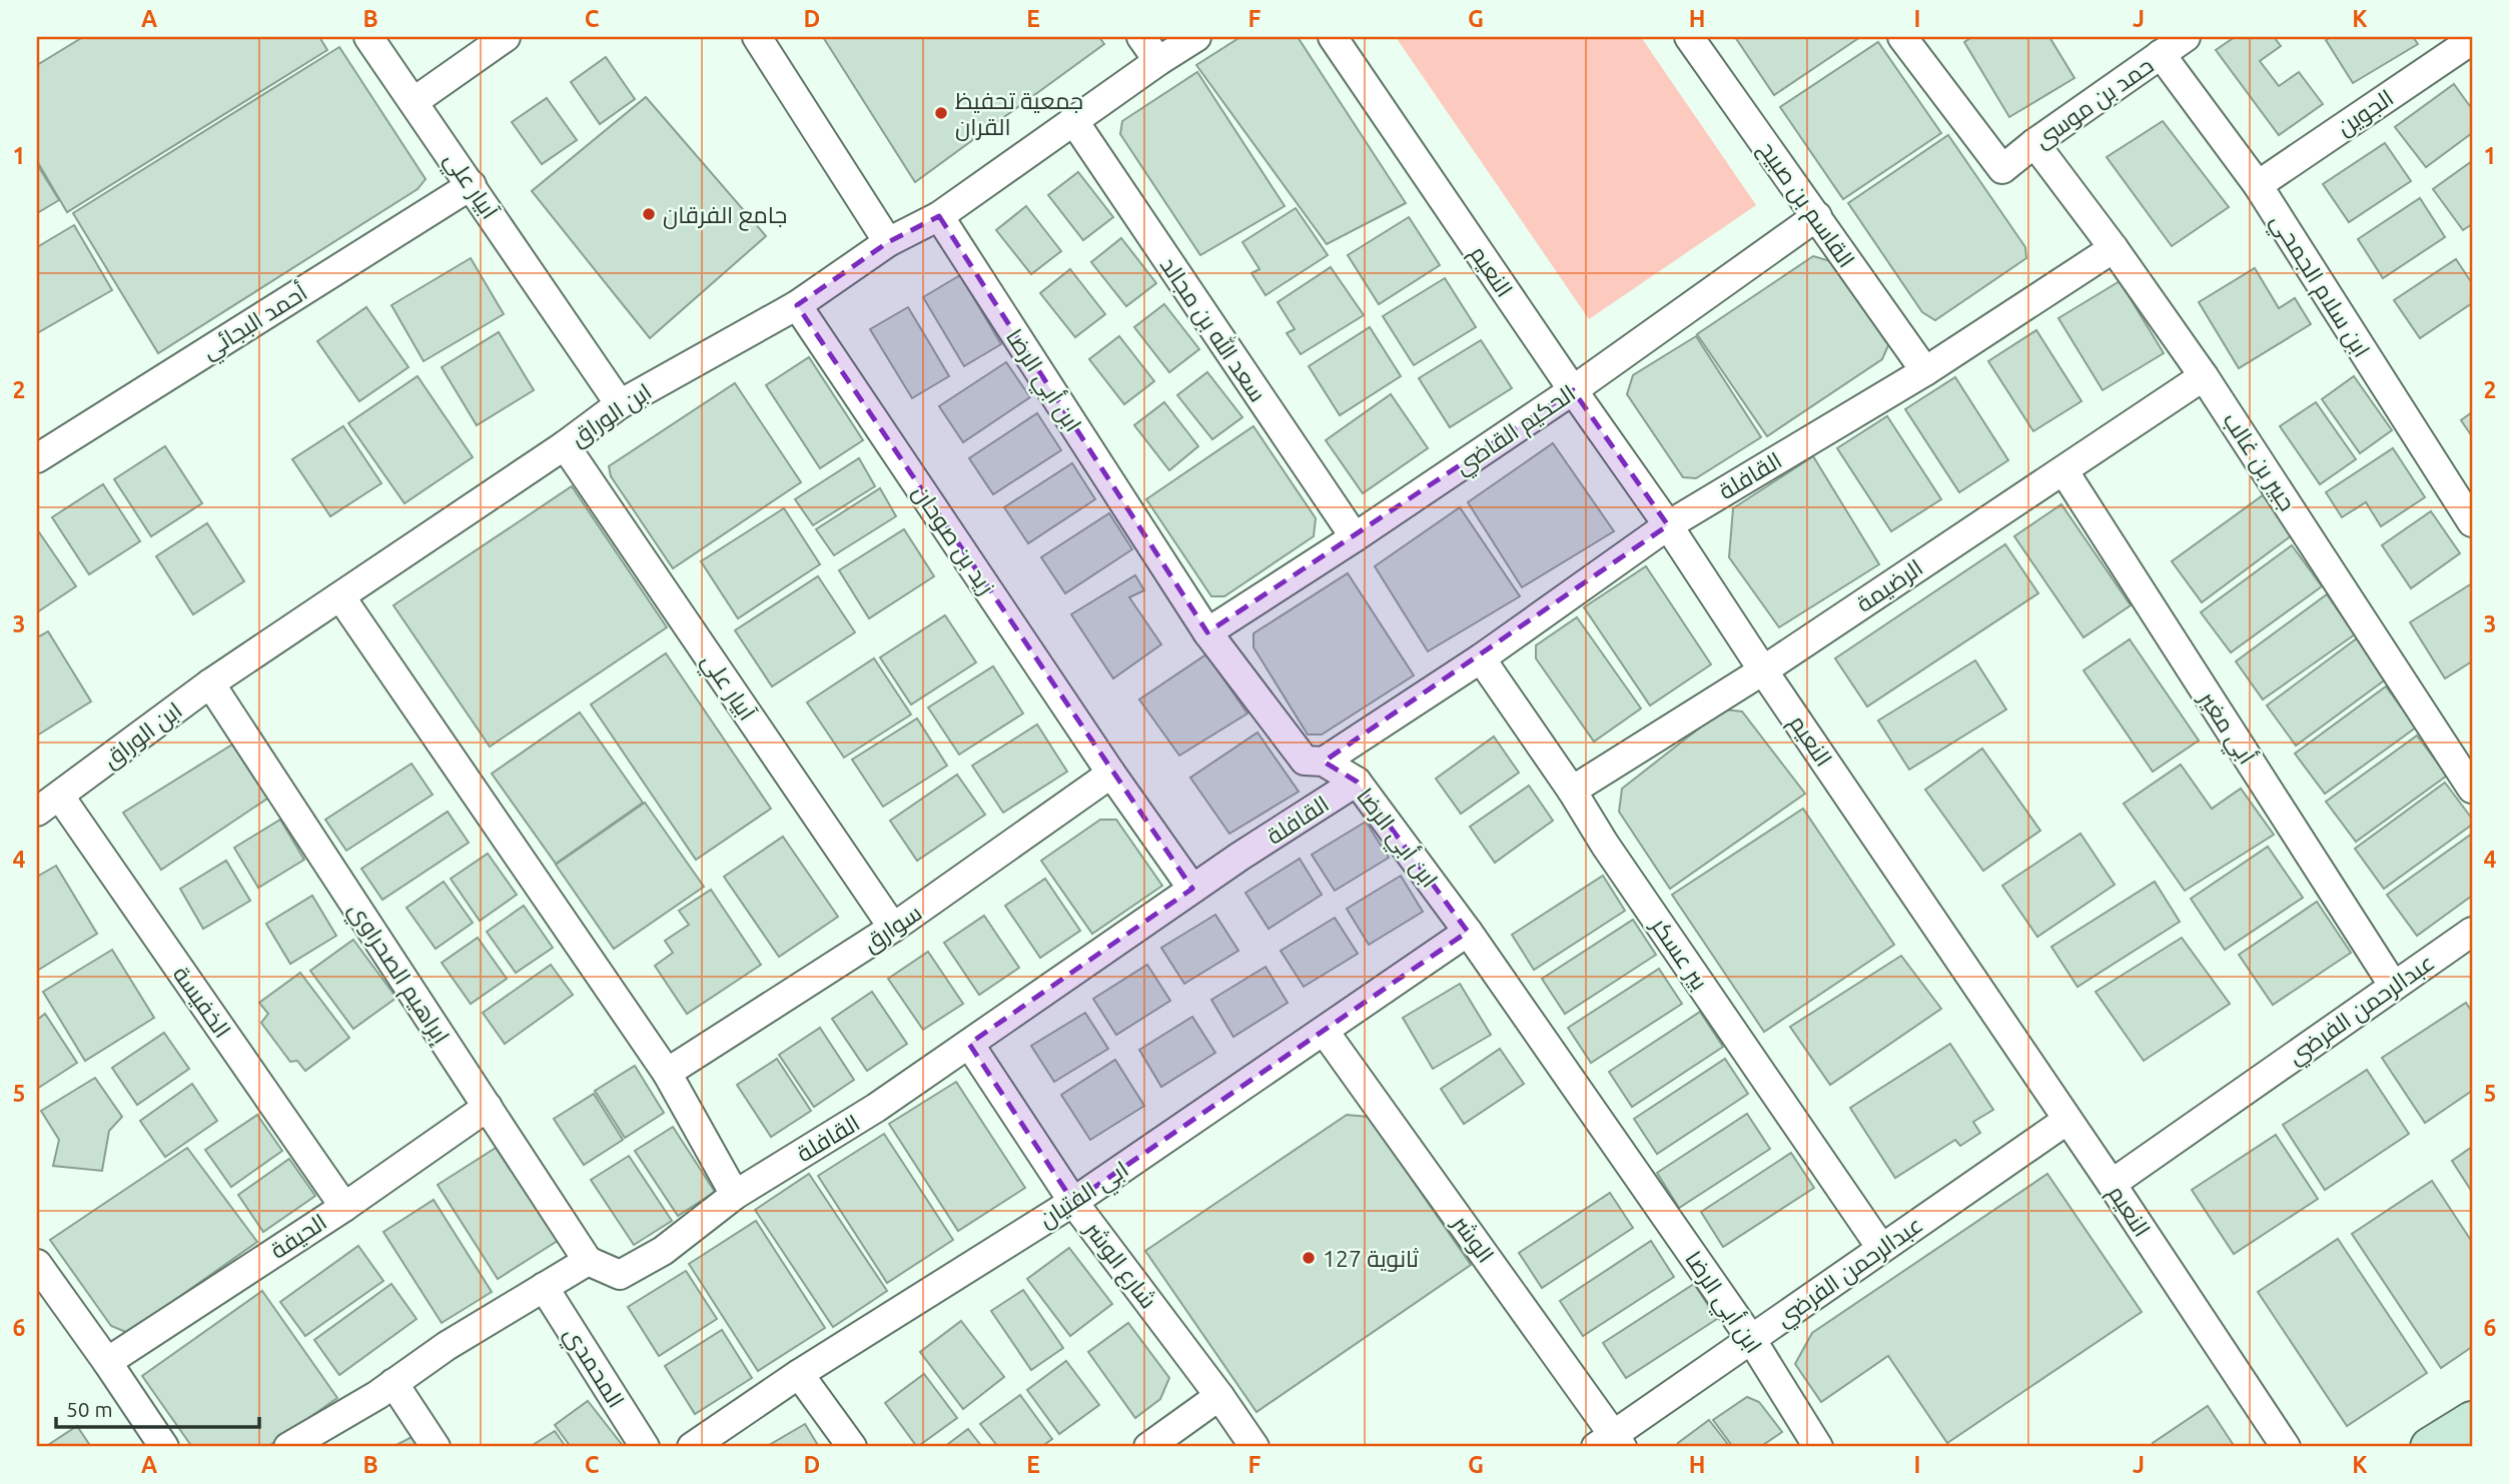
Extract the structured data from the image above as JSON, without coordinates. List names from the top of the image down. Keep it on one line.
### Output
{"streets":{"street":["حمد بن موسى","الجوين","آبيار علي","القاسم بن صبيح","النعيم","ابن سلام الجمحي","أحمد البجائي","سعد الله بن مجالد","ابن أبي الرضا","ابن الوراق","الحكيم القاضي","جبير بن غالب","القافلة","زيد بن صوحان","الرضيمة","أبي مغير","سوارق","بير عسكر","إبراهيم الصحراوي","الخفيسة","عبدالرحمن الفرضي","ابي الفتيان","الحيفة","الوشر","شارع الوشر","المحمدي"]},"crossings":[["حمد بن موسى","ابن سلام الجمحي"],["حمد بن موسى","جبير بن غالب"],["الجوين","ابن سلام الجمحي"],["آبيار علي","أحمد البجائي"],["آبيار علي","ابن الوراق"],["آبيار علي","سوارق"],["القاسم بن صبيح","الحكيم القاضي"],["القاسم بن صبيح","القافلة"],["النعيم","الحكيم القاضي"],["النعيم","القافلة"],["النعيم","الرضيمة"],["النعيم","عبدالرحمن الفرضي"],["سعد الله بن مجالد","ابن الوراق"],["سعد الله بن مجالد","الحكيم القاضي"],["ابن أبي الرضا","ابن الوراق"],["ابن أبي الرضا","الحكيم القاضي"],["ابن أبي الرضا","القافلة"],["ابن أبي الرضا","عبدالرحمن الفرضي"],["ابن أبي الرضا","ابي الفتيان"],["ابن الوراق","زيد بن صوحان"],["ابن الوراق","إبراهيم الصحراوي"],["ابن الوراق","الخفيسة"],["جبير بن غالب","القافلة"],["جبير بن غالب","الرضيمة"],["القافلة","زيد بن صوحان"],["القافلة","بير عسكر"],["القافلة","إبراهيم الصحراوي"],["القافلة","شارع الوشر"],["زيد بن صوحان","سوارق"],["الرضيمة","أبي مغير"],["الرضيمة","بير عسكر"],["أبي مغير","عبدالرحمن الفرضي"],["بير عسكر","عبدالرحمن الفرضي"],["إبراهيم الصحراوي","الحيفة"],["الخفيسة","الحيفة"],["عبدالرحمن الفرضي","الوشر"],["ابي الفتيان","الوشر"],["ابي الفتيان","شارع الوشر"]],"places":["جمعية تحفيظ القران","جامع الفرقان","ثانوية 127"],"scale_bar":"50 m","grid":{"columns":["A","B","C","D","E","F","G","H","I","J","K"],"rows":["1","2","3","4","5","6"]}}
